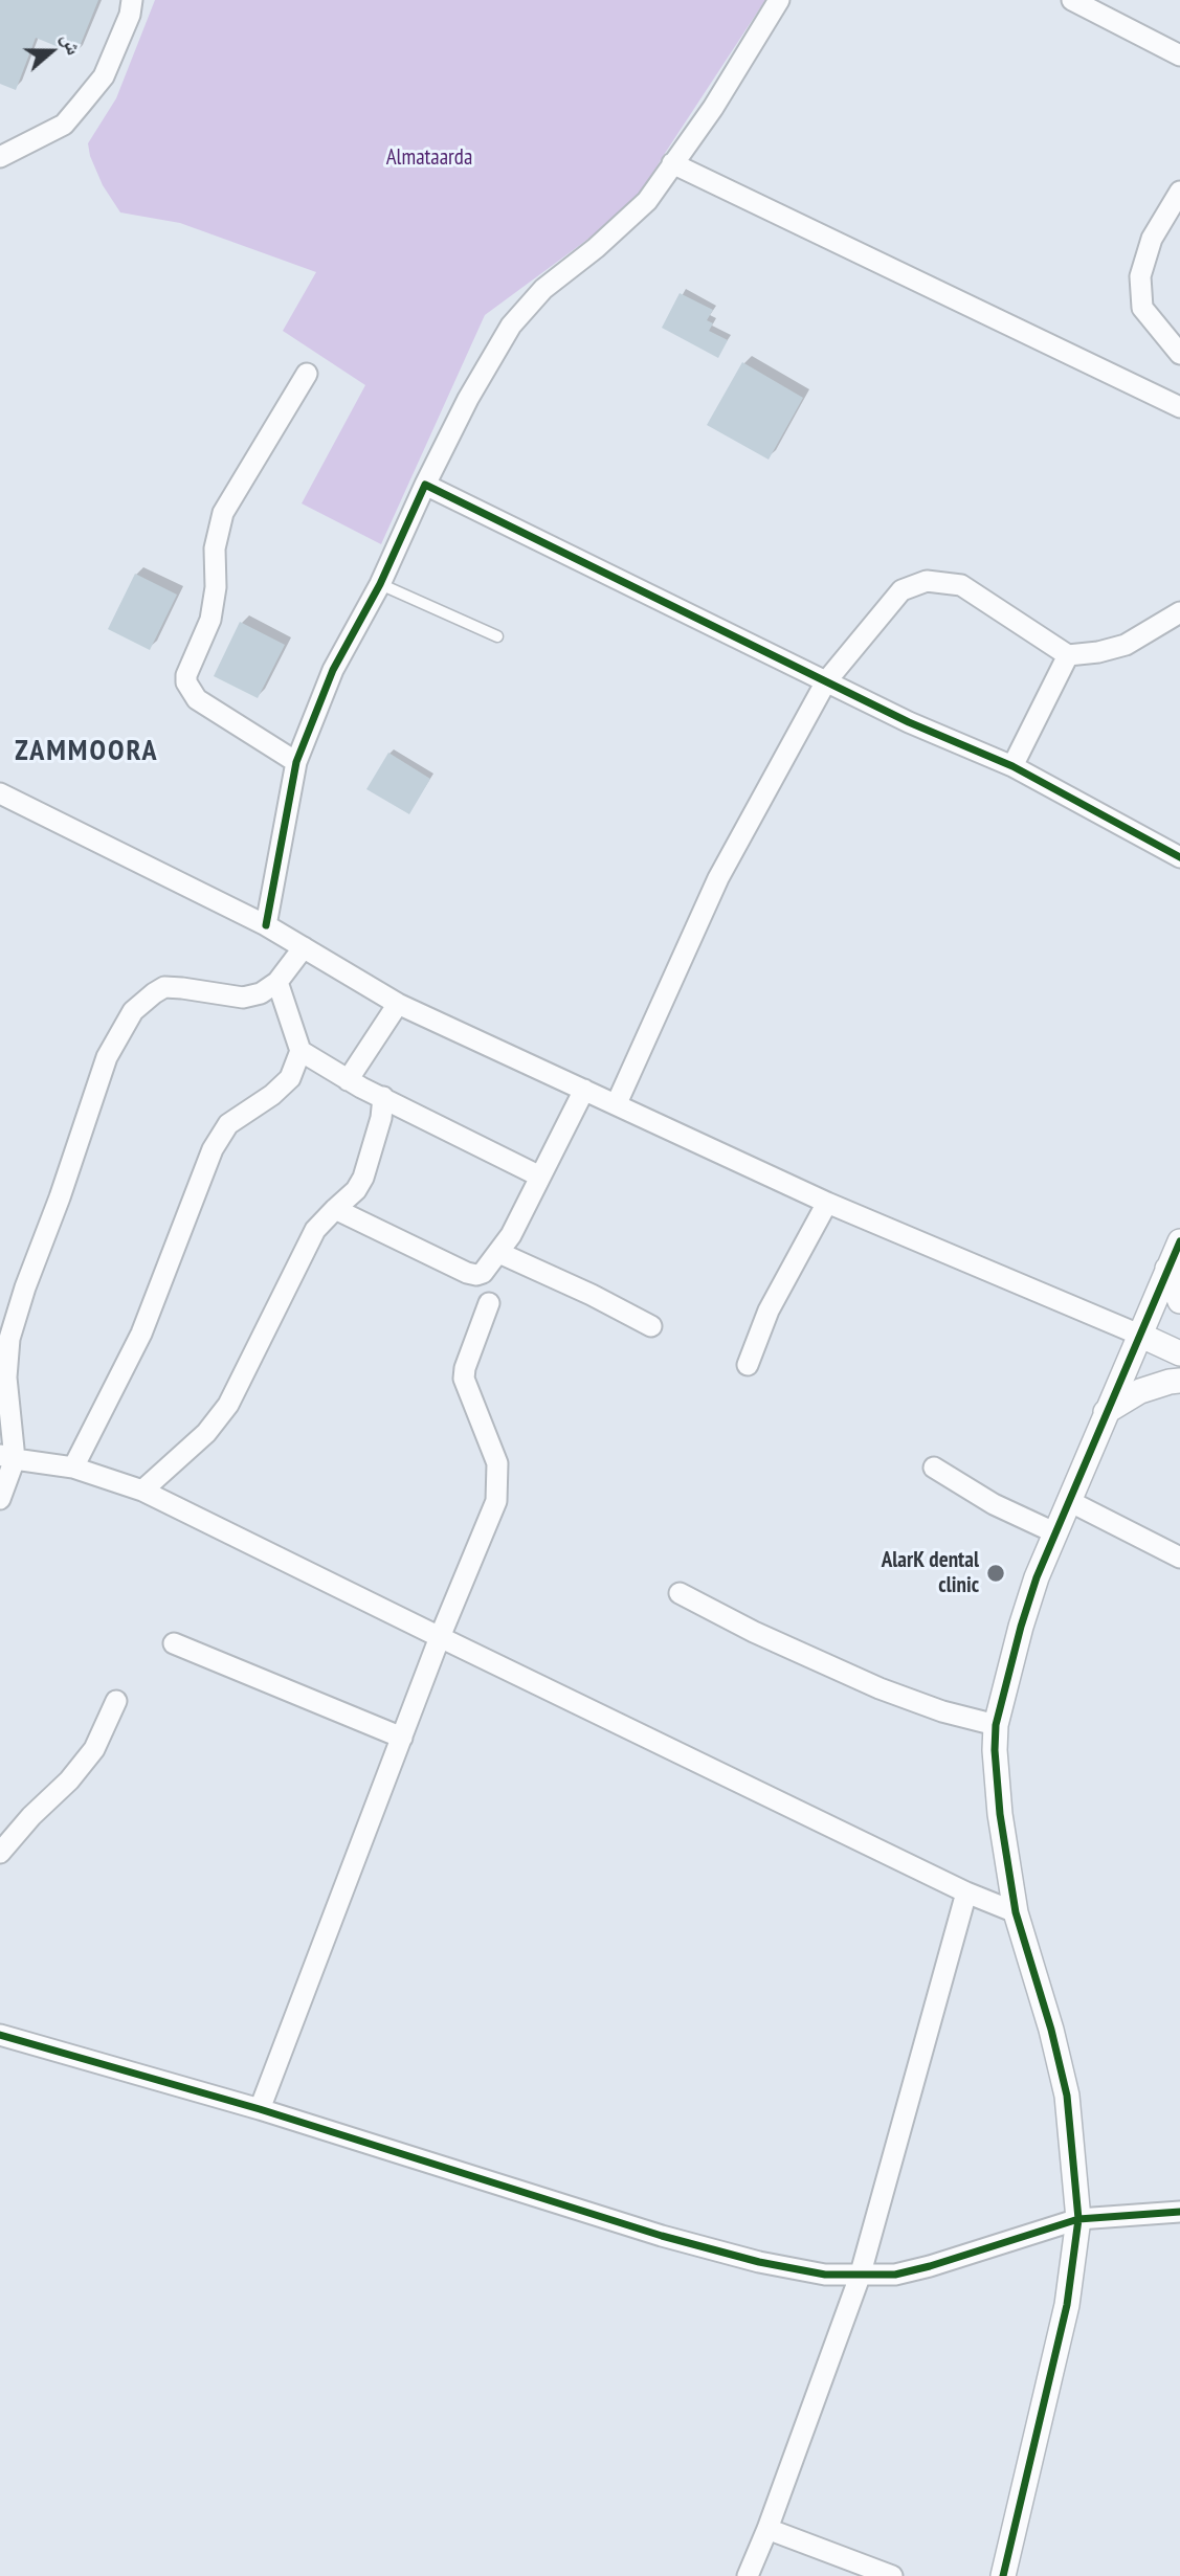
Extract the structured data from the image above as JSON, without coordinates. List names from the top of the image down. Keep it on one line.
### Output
{"districts":["ZAMMOORA"],"parks":["Almataarda"],"places":["AlarK dental clinic"],"north":"right"}
